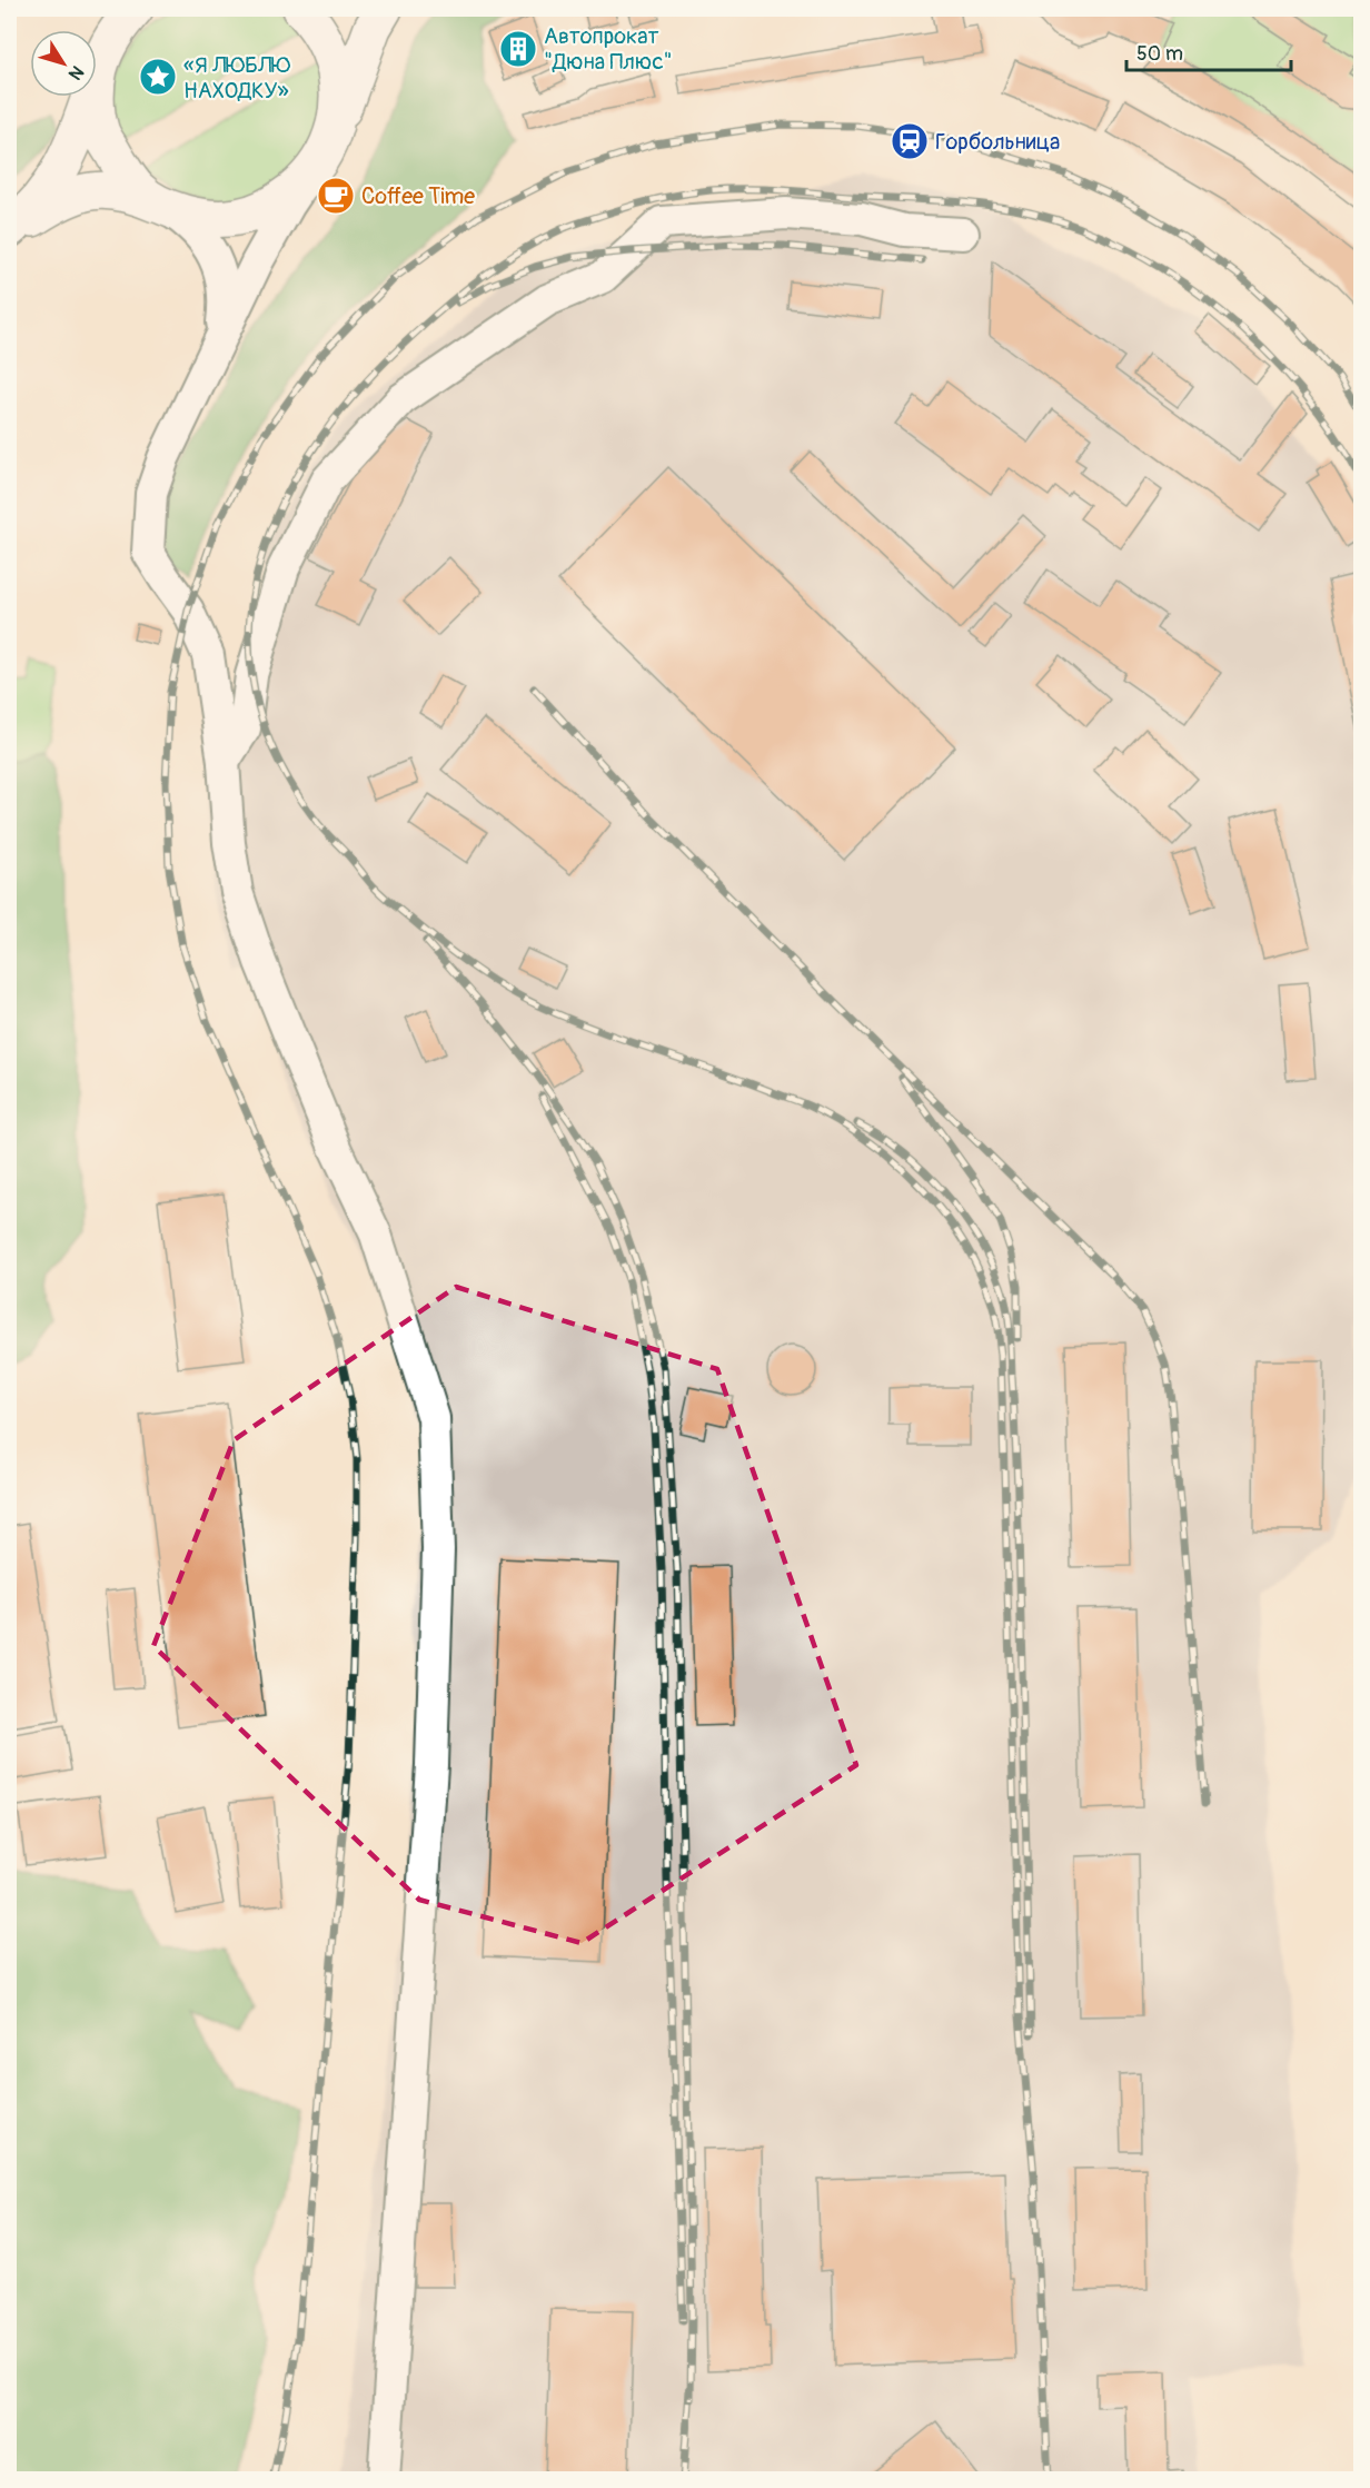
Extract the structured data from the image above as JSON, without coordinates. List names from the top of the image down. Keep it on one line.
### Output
{"places":{"building":["Автопрокат \"Дюна Плюс\""],"place":["«Я ЛЮБЛЮ НАХОДКУ»"],"station":["Горбольница"],"cafe":["Coffee Time"]},"scale_bar":"50 m","north":"bottom right"}
